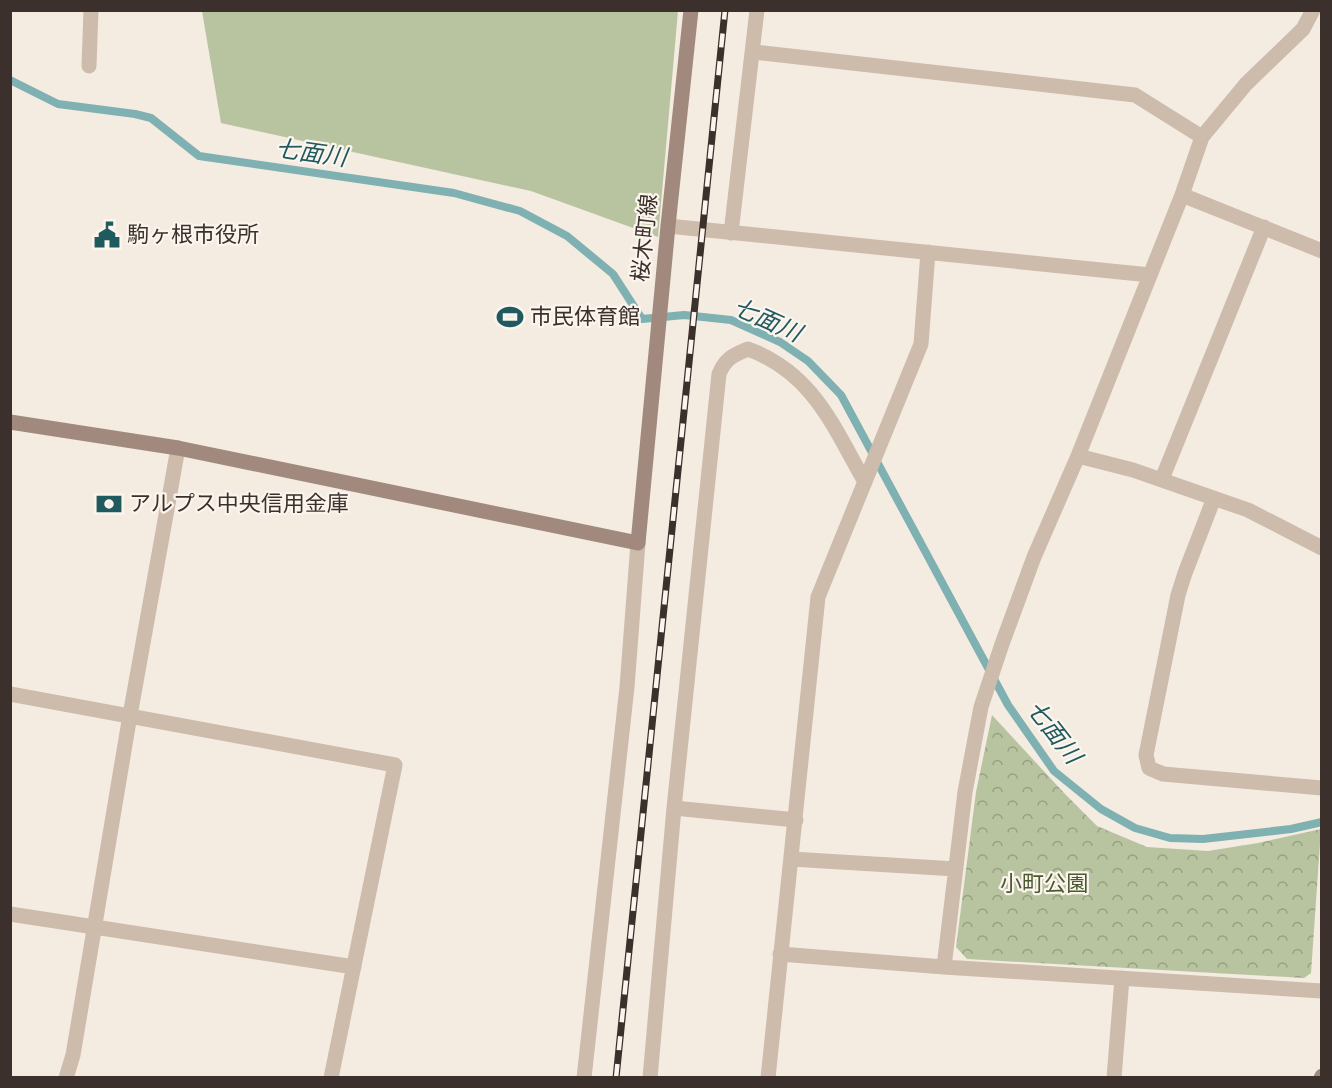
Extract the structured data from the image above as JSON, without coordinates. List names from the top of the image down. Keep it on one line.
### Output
{"streets":{"street":["桜木町線"]},"water":["七面川"],"parks":["小町公園"],"places":{"public building":["駒ヶ根市役所"],"sports":["市民体育館"],"bank":["アルプス中央信用金庫"]}}
